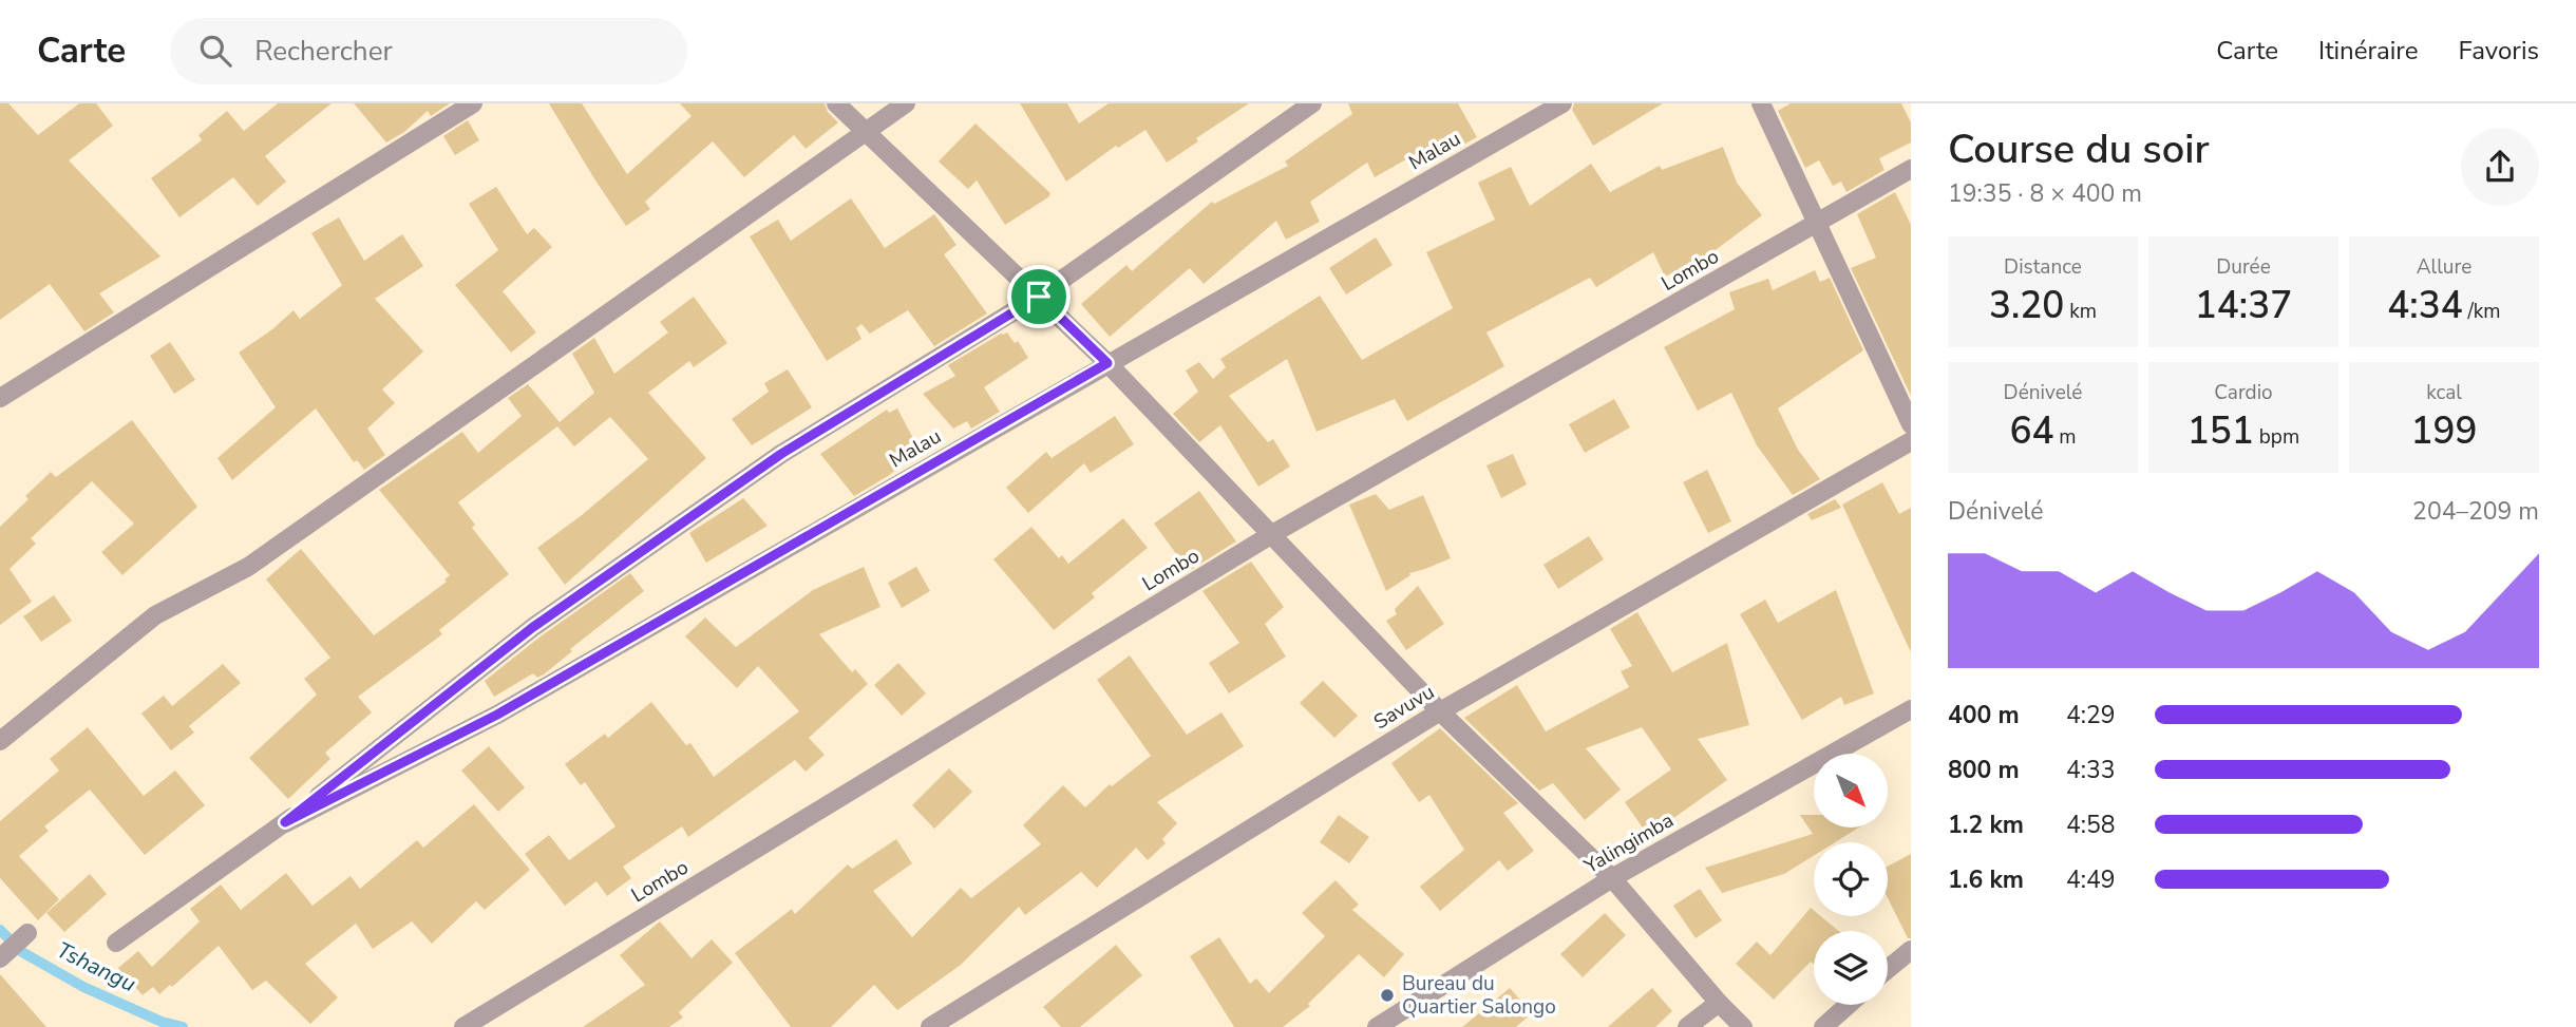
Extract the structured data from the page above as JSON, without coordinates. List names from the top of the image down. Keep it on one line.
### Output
{"streets":{"street":["Malau","Lombo","Savuvu","Yalingimba"]},"water":["Tshangu"],"places":["Bureau du Quartier Salongo"],"north":"bottom right","page":{"header":"Carte","search":"Rechercher","nav":["Carte","Itinéraire","Favoris"],"heading":["Course du soir","19:35 · 8 × 400 m"],"stats":[["Distance","3.20 km"],["Durée","14:37"],["Allure","4:34 /km"],["Dénivelé","64 m"],["Cardio","151 bpm"],["kcal","199"]],"chart":["Dénivelé","204–209 m"],"list":[{"name":"400 m","note":"4:29"},{"name":"800 m","note":"4:33"},{"name":"1.2 km","note":"4:58"},{"name":"1.6 km","note":"4:49"}]}}
